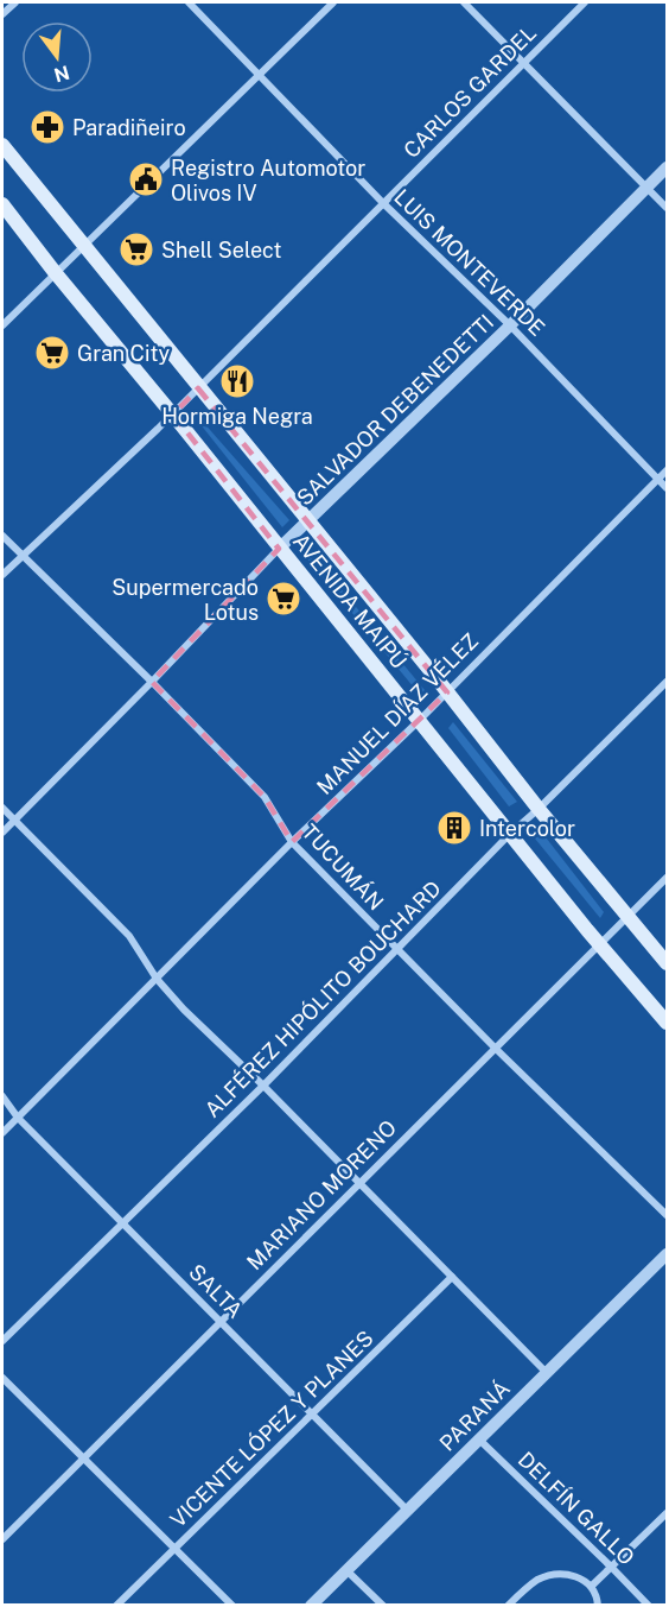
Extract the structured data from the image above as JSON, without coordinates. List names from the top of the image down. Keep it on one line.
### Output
{"streets":{"main road":["AVENIDA MAIPÚ"],"street":["CARLOS GARDEL","LUIS MONTEVERDE","SALVADOR DEBENEDETTI","MANUEL DÍAZ VÉLEZ","TUCUMÁN","ALFÉREZ HIPÓLITO BOUCHARD","MARIANO MORENO","SALTA","PARANÁ","VICENTE LÓPEZ Y PLANES","DELFÍN GALLO"]},"crossings":[["CARLOS GARDEL","LUIS MONTEVERDE"],["CARLOS GARDEL","AVENIDA MAIPÚ"],["CARLOS GARDEL","TUCUMÁN"],["LUIS MONTEVERDE","SALVADOR DEBENEDETTI"],["LUIS MONTEVERDE","MANUEL DÍAZ VÉLEZ"],["SALVADOR DEBENEDETTI","AVENIDA MAIPÚ"],["SALVADOR DEBENEDETTI","TUCUMÁN"],["AVENIDA MAIPÚ","MANUEL DÍAZ VÉLEZ"],["AVENIDA MAIPÚ","ALFÉREZ HIPÓLITO BOUCHARD"],["AVENIDA MAIPÚ","MARIANO MORENO"],["MANUEL DÍAZ VÉLEZ","TUCUMÁN"],["MANUEL DÍAZ VÉLEZ","SALTA"],["TUCUMÁN","ALFÉREZ HIPÓLITO BOUCHARD"],["TUCUMÁN","MARIANO MORENO"],["ALFÉREZ HIPÓLITO BOUCHARD","SALTA"],["MARIANO MORENO","SALTA"],["SALTA","PARANÁ"],["SALTA","VICENTE LÓPEZ Y PLANES"],["PARANÁ","DELFÍN GALLO"]],"places":{"pharmacy":["Paradiñeiro"],"public building":["Registro Automotor Olivos IV"],"supermarket":["Shell Select","Gran City","Supermercado Lotus"],"restaurant":["Hormiga Negra"],"building":["Intercolor"]},"north":"bottom"}
